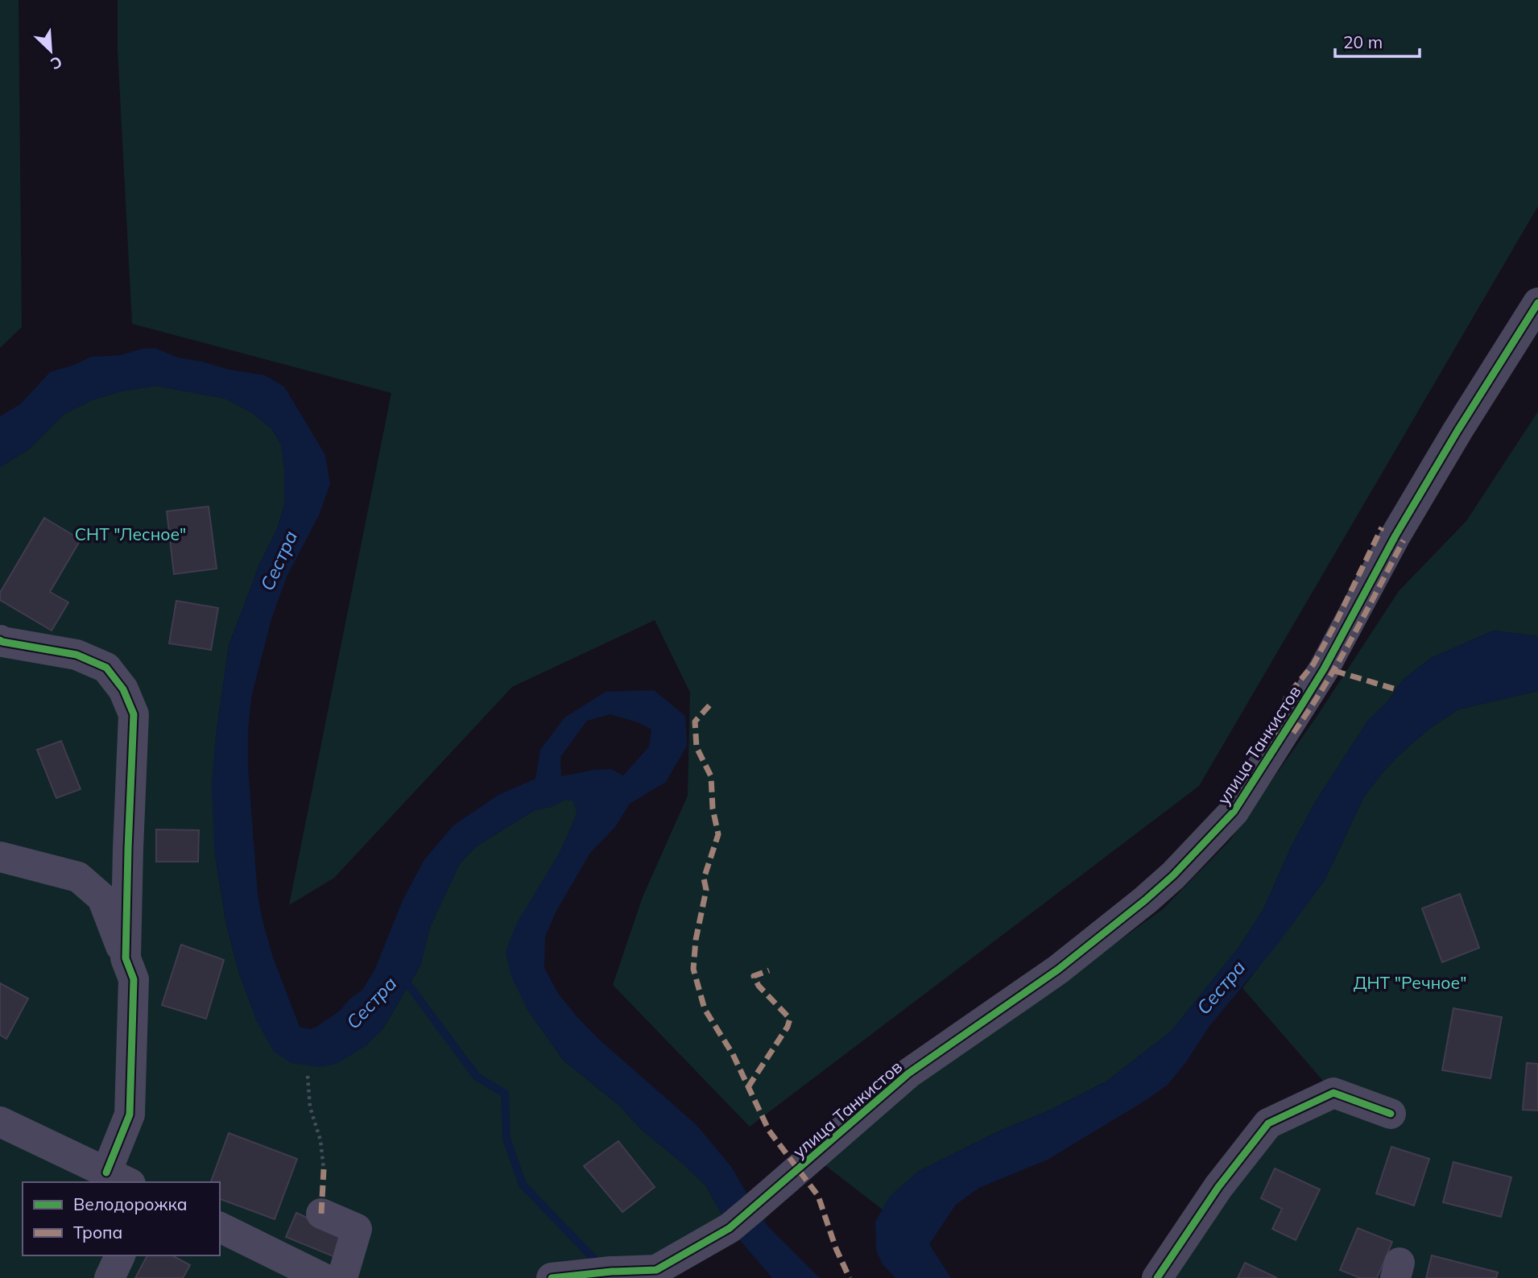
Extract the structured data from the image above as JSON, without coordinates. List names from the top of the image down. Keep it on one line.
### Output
{"streets":{"street":["улица Танкистов"]},"water":["Сестра"],"parks":["СНТ \"Лесное\"","ДНТ \"Речное\""],"legend":["Велодорожка","Тропа"],"scale_bar":"20 m","north":"bottom right"}
